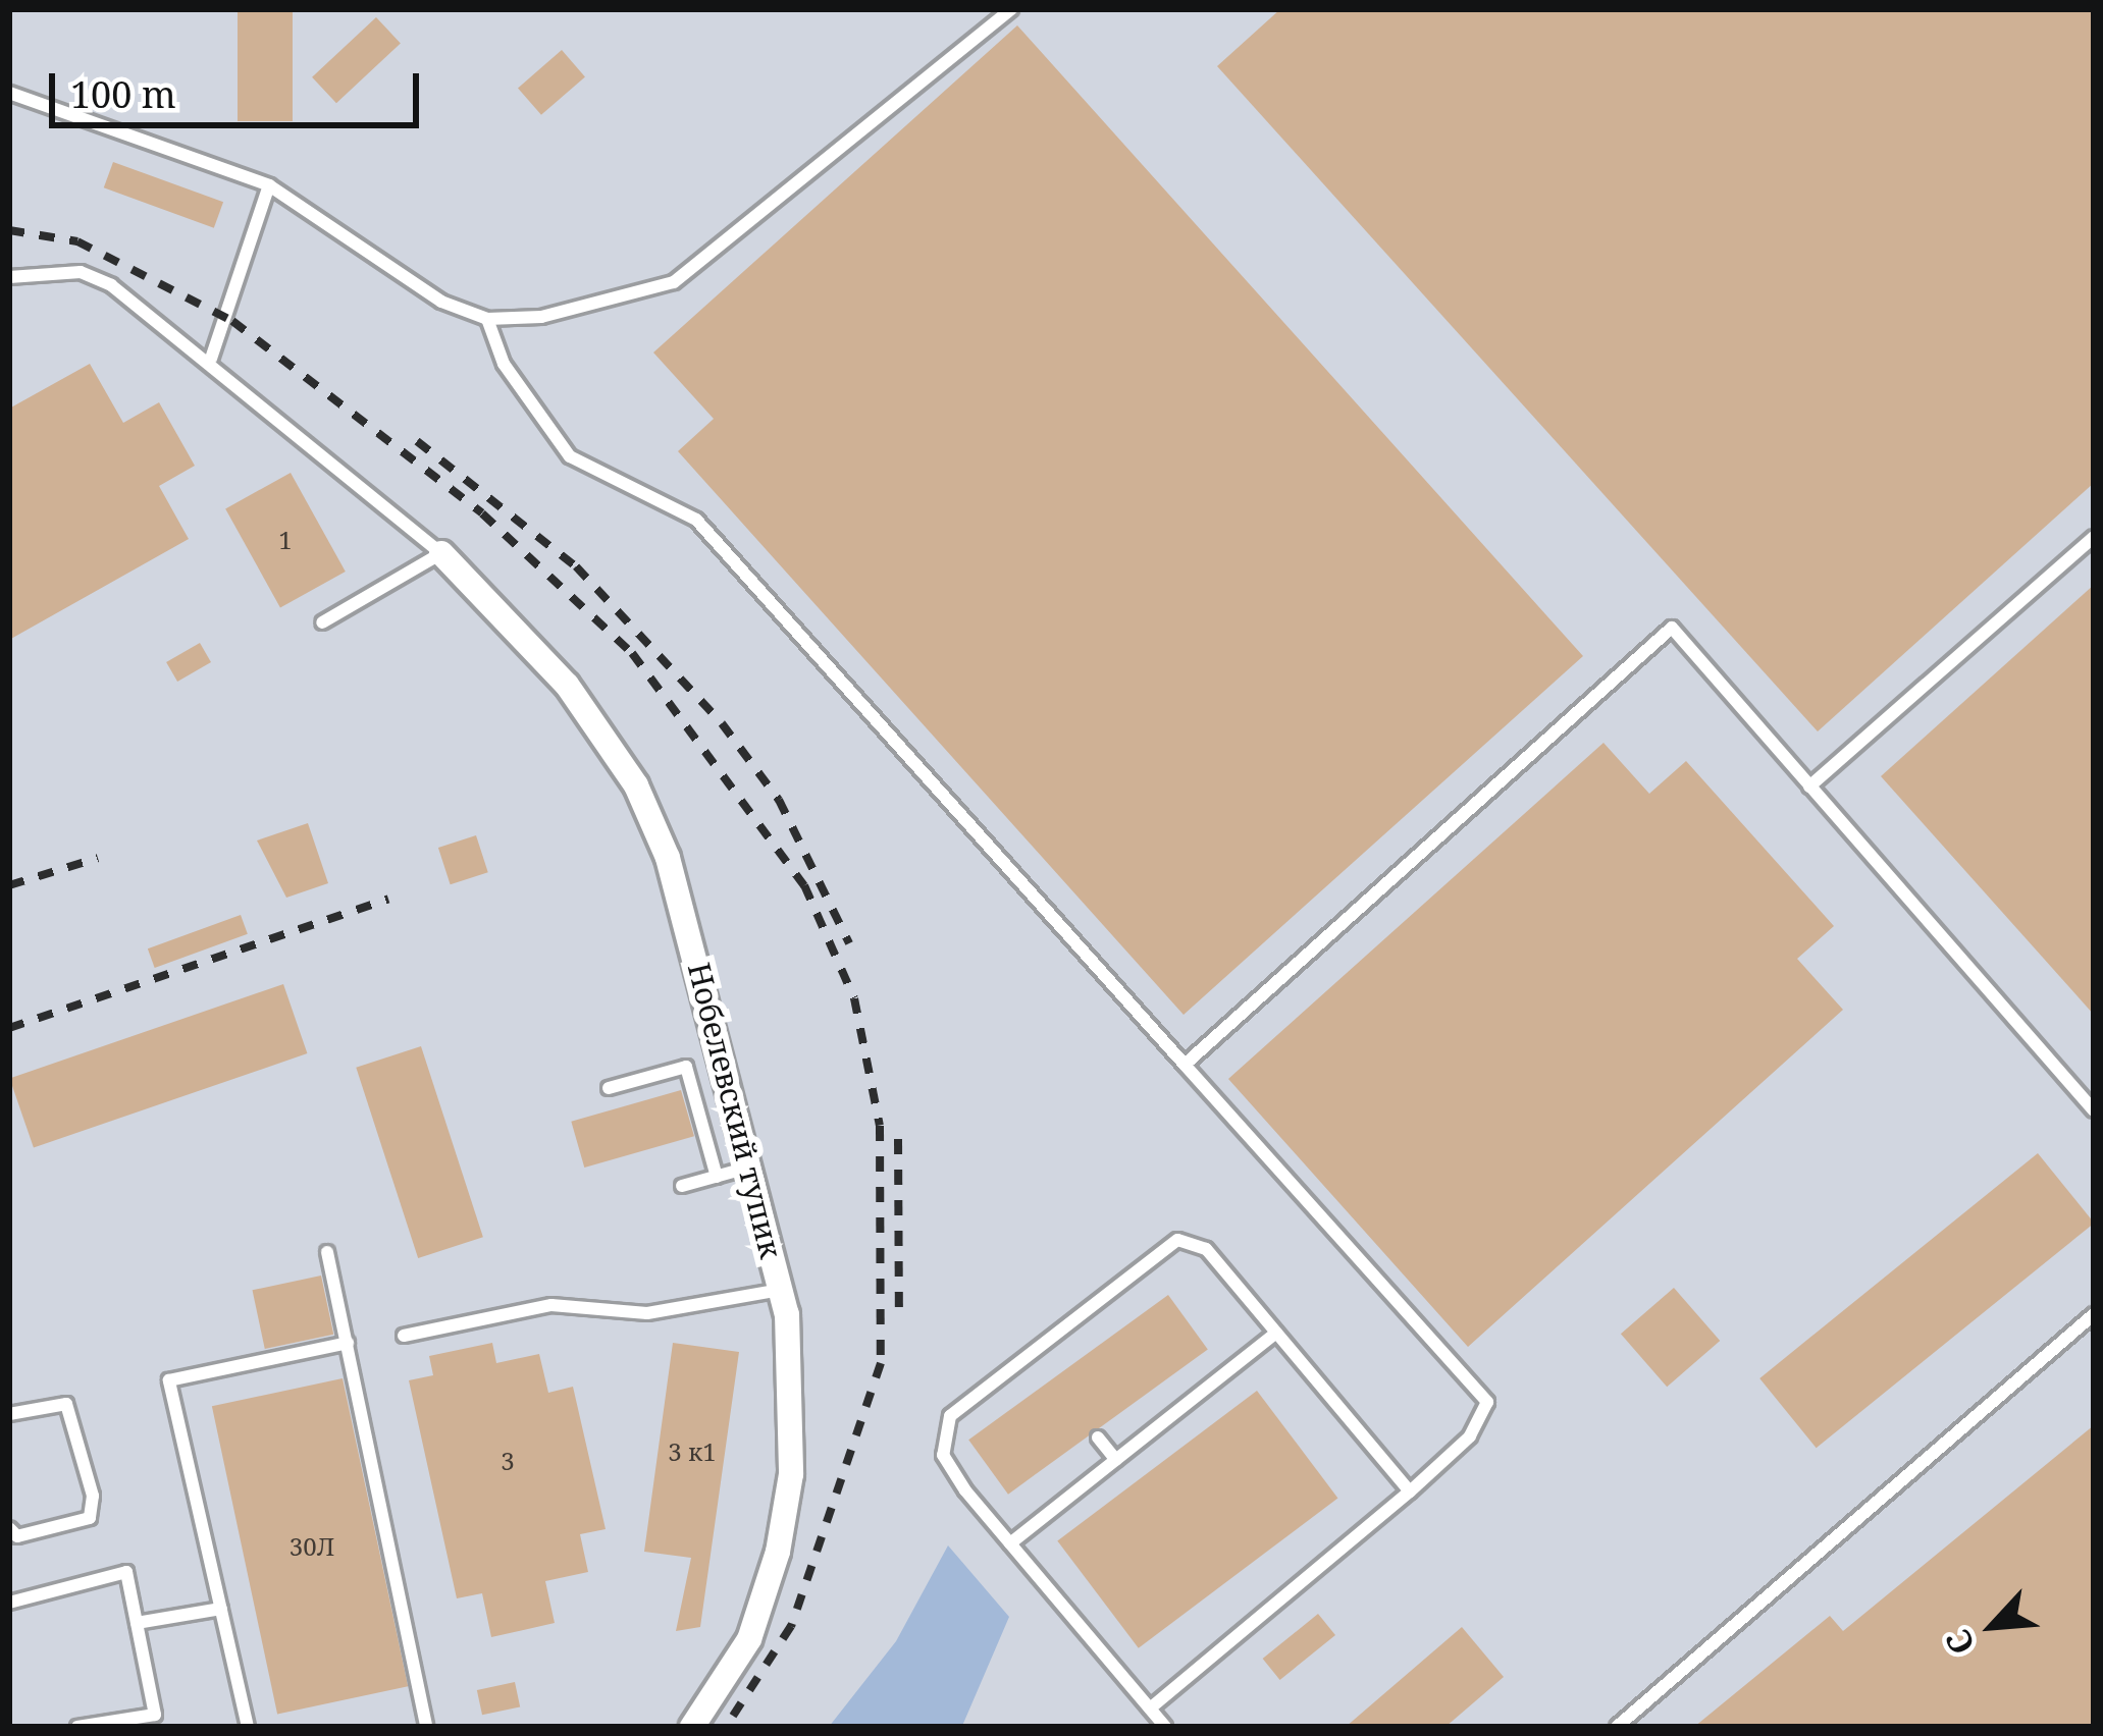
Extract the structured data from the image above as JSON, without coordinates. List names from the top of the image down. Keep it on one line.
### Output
{"streets":{"street":["Нобелевский тупик"]},"house_numbers":["1","3 к1","3","30Л"],"scale_bar":"100 m","north":"bottom left"}
